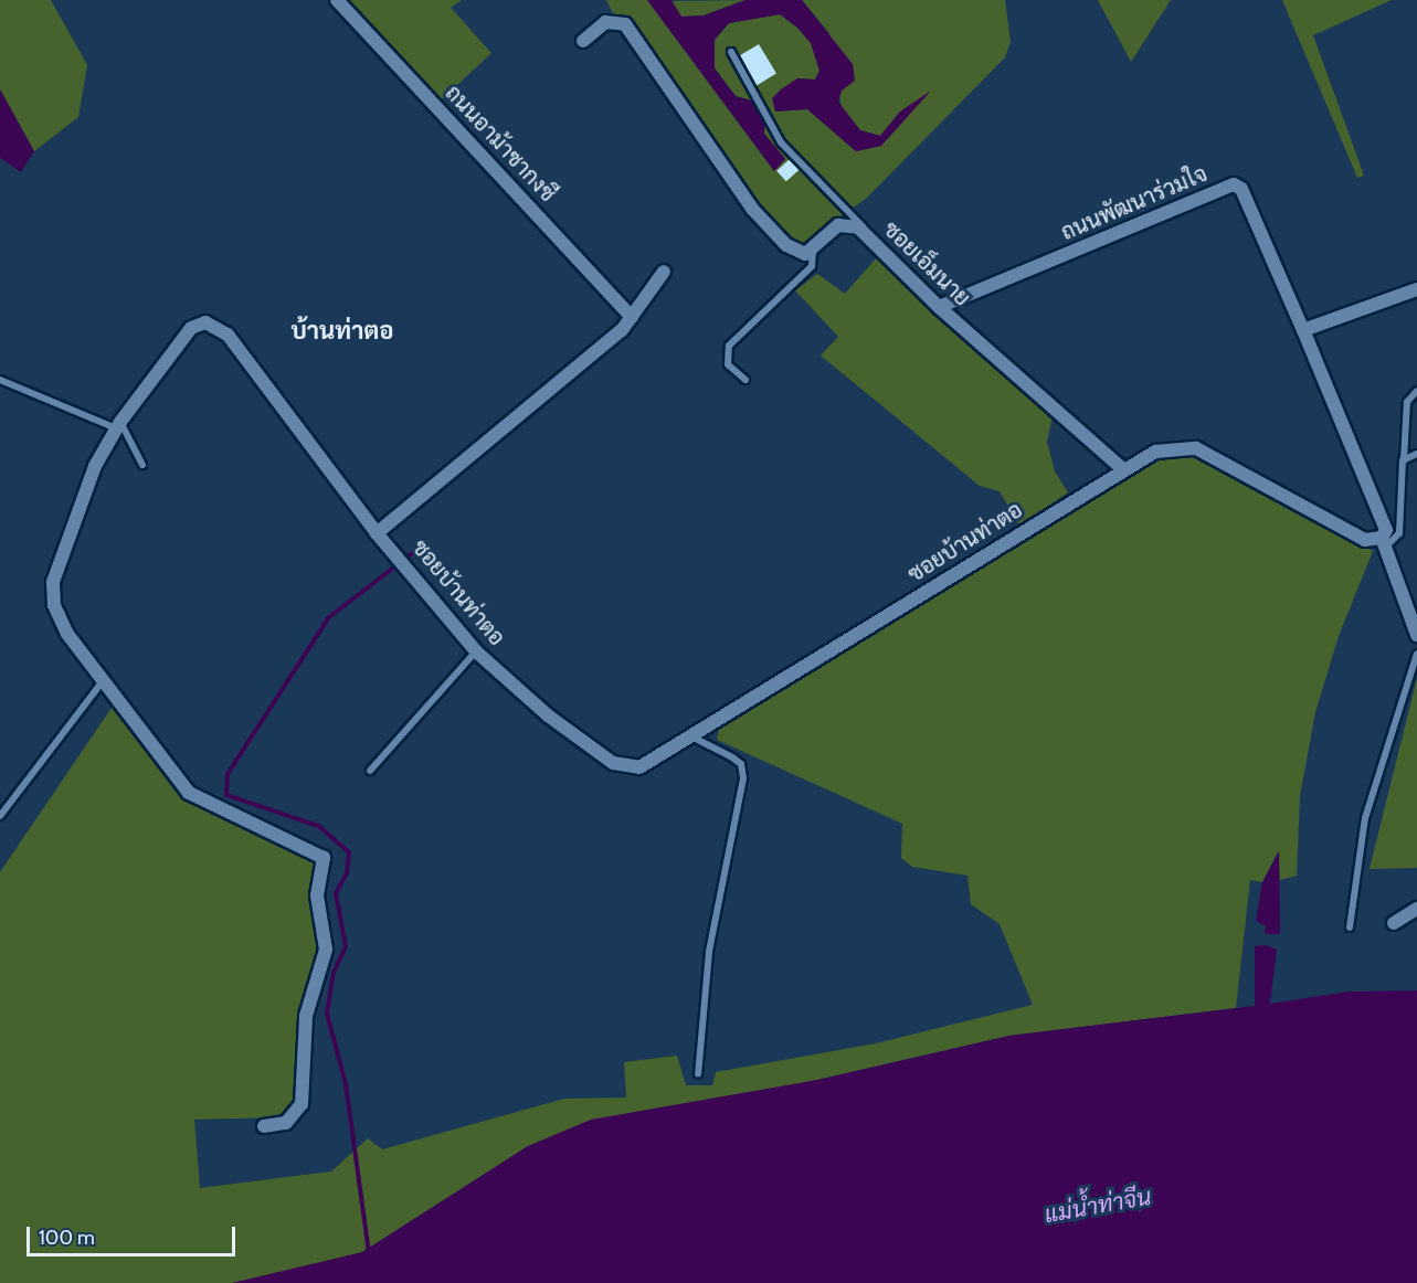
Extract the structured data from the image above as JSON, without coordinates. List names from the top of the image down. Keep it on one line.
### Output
{"streets":{"street":["ถนนอาม้าซากงซี","ถนนพัฒนาร่วมใจ","ซอยเอ็มนาย","ซอยบ้านท่าตอ"]},"crossings":[["ถนนพัฒนาร่วมใจ","ซอยเอ็มนาย"],["ซอยเอ็มนาย","ซอยบ้านท่าตอ"]],"districts":["บ้านท่าตอ"],"water":["แม่น้ำท่าจีน"],"scale_bar":"100 m"}
